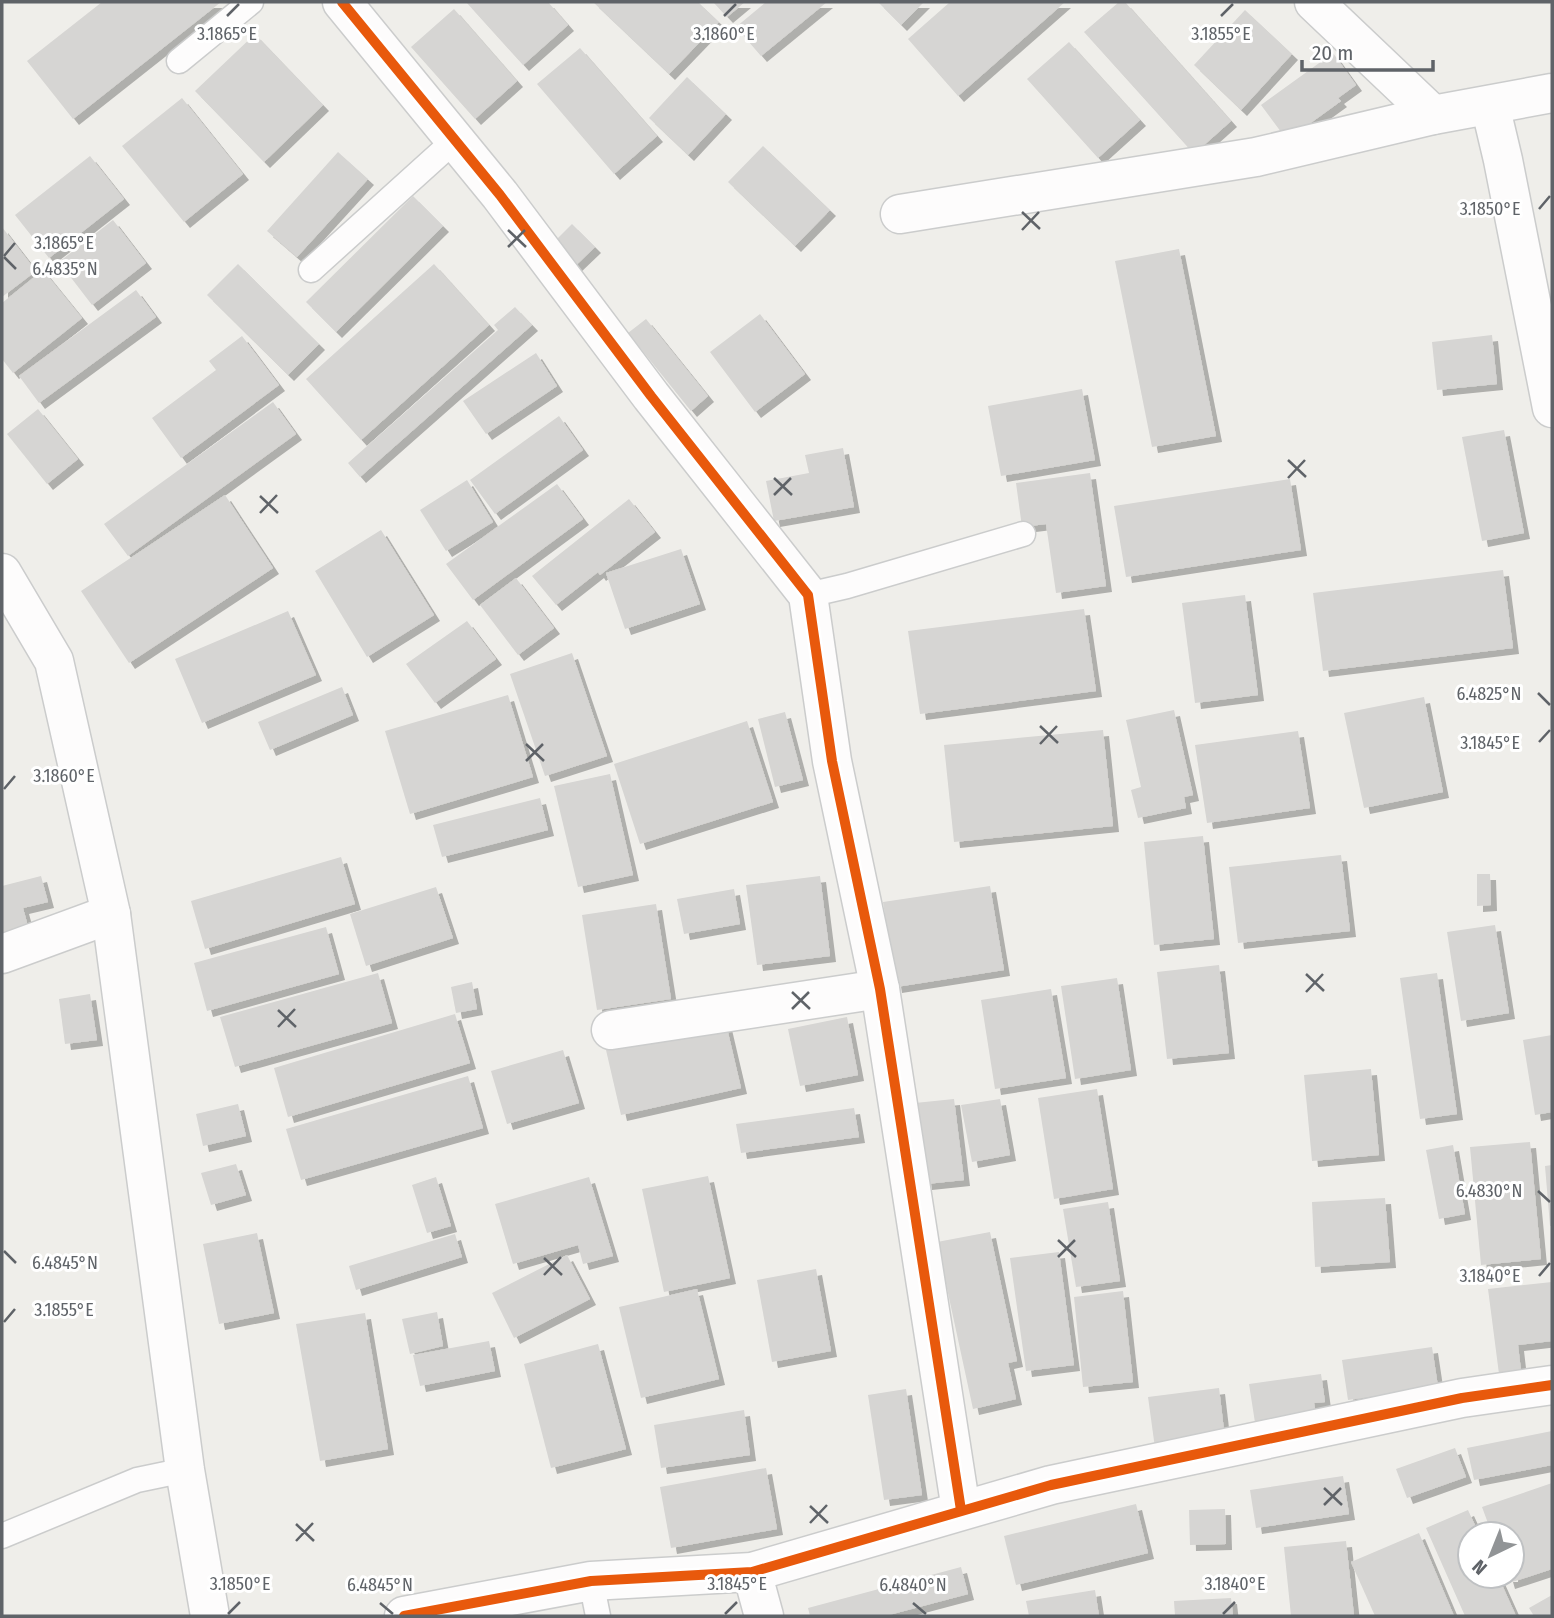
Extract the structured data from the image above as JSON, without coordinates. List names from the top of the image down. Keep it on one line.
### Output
{"scale_bar":"20 m","north":"bottom left","coordinates":["3.1865°E","3.1860°E","3.1855°E","3.1850°E","6.4835°N","6.4825°N","3.1845°E","6.4830°N","6.4845°N","3.1840°E","6.4840°N"]}
